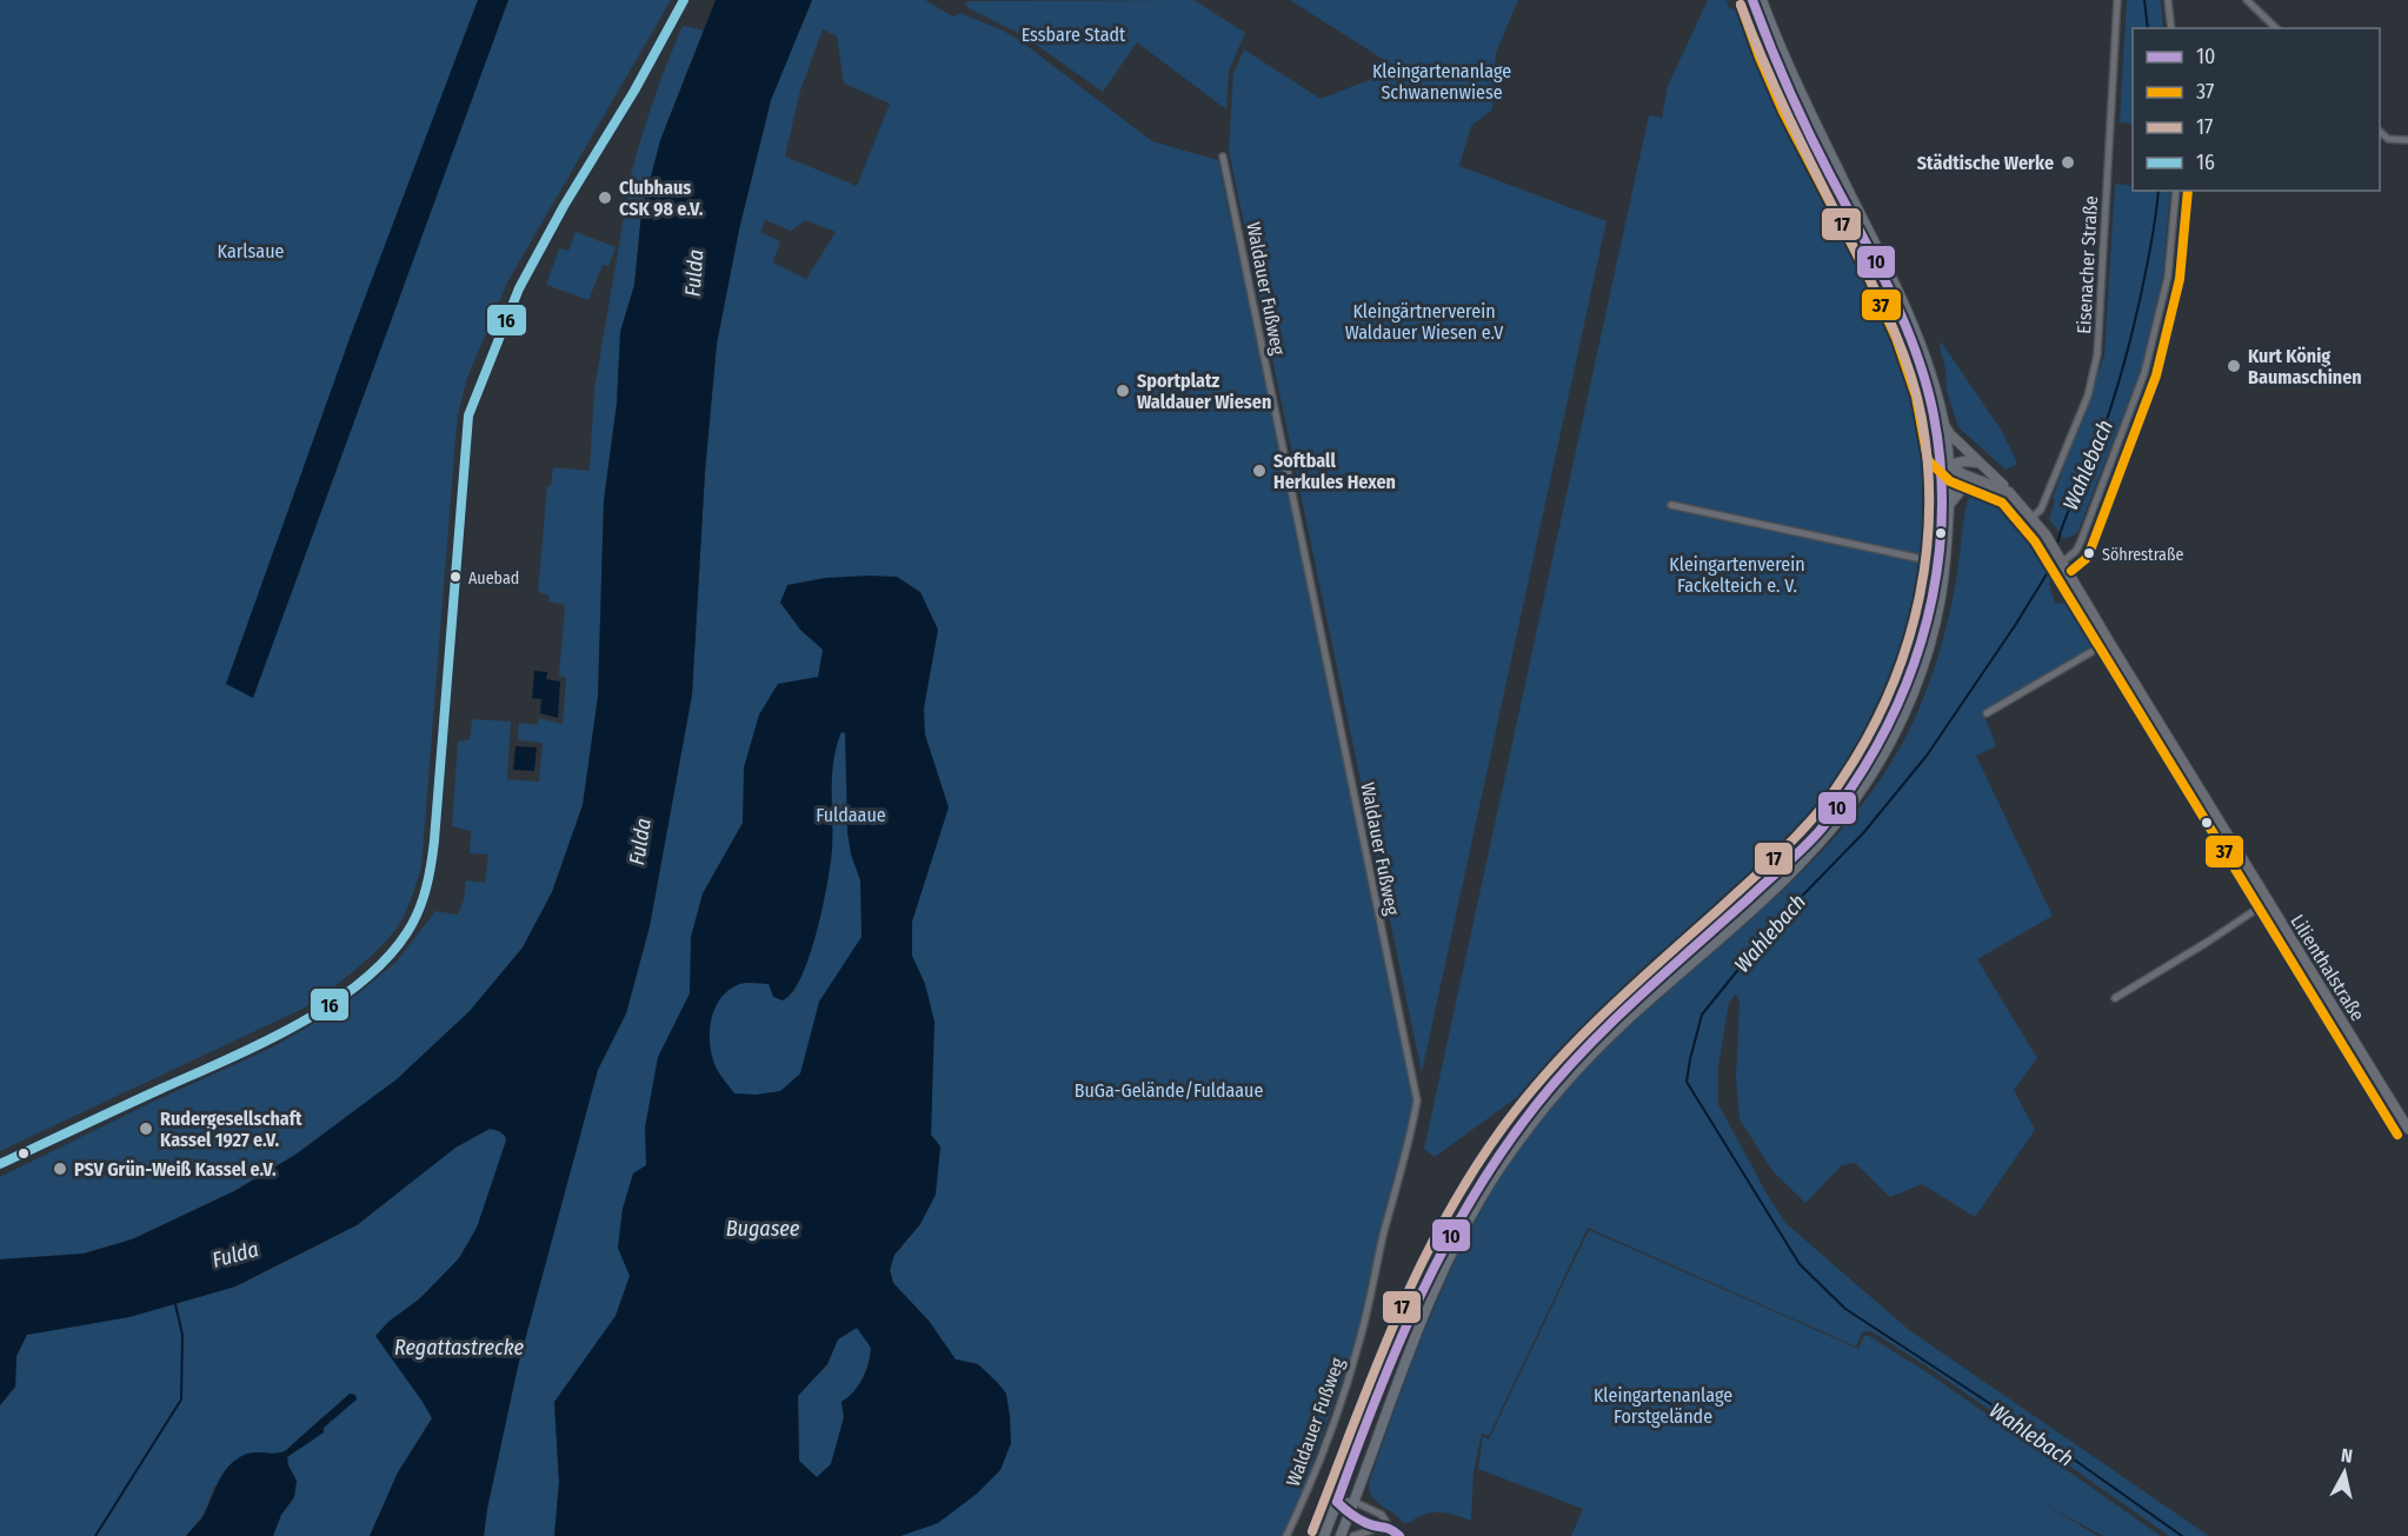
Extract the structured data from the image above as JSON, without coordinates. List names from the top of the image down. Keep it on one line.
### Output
{"streets":{"street":["Eisenacher Straße","Waldauer Fußweg","Lilienthalstraße"]},"crossings":[["Eisenacher Straße","Lilienthalstraße"]],"water":["Fulda","Wahlebach","Bugasee","Regattastrecke"],"parks":["Essbare Stadt","Kleingartenanlage Schwanenwiese","Karlsaue","Kleingärtnerverein Waldauer Wiesen e.V","Kleingartenverein Fackelteich e. V.","Fuldaaue","BuGa-Gelände/Fuldaaue","Kleingartenanlage Forstgelände"],"places":["Städtische Werke","Clubhaus CSK 98 e.V.","Kurt König Baumaschinen","Sportplatz Waldauer Wiesen","Softball Herkules Hexen","Söhrestraße","Auebad","Rudergesellschaft Kassel 1927 e.V.","PSV Grün-Weiß Kassel e.V."],"lines":["transit line 10","transit line 16","transit line 37","transit line 17"],"legend":["10","37","17","16"],"north":"top"}
